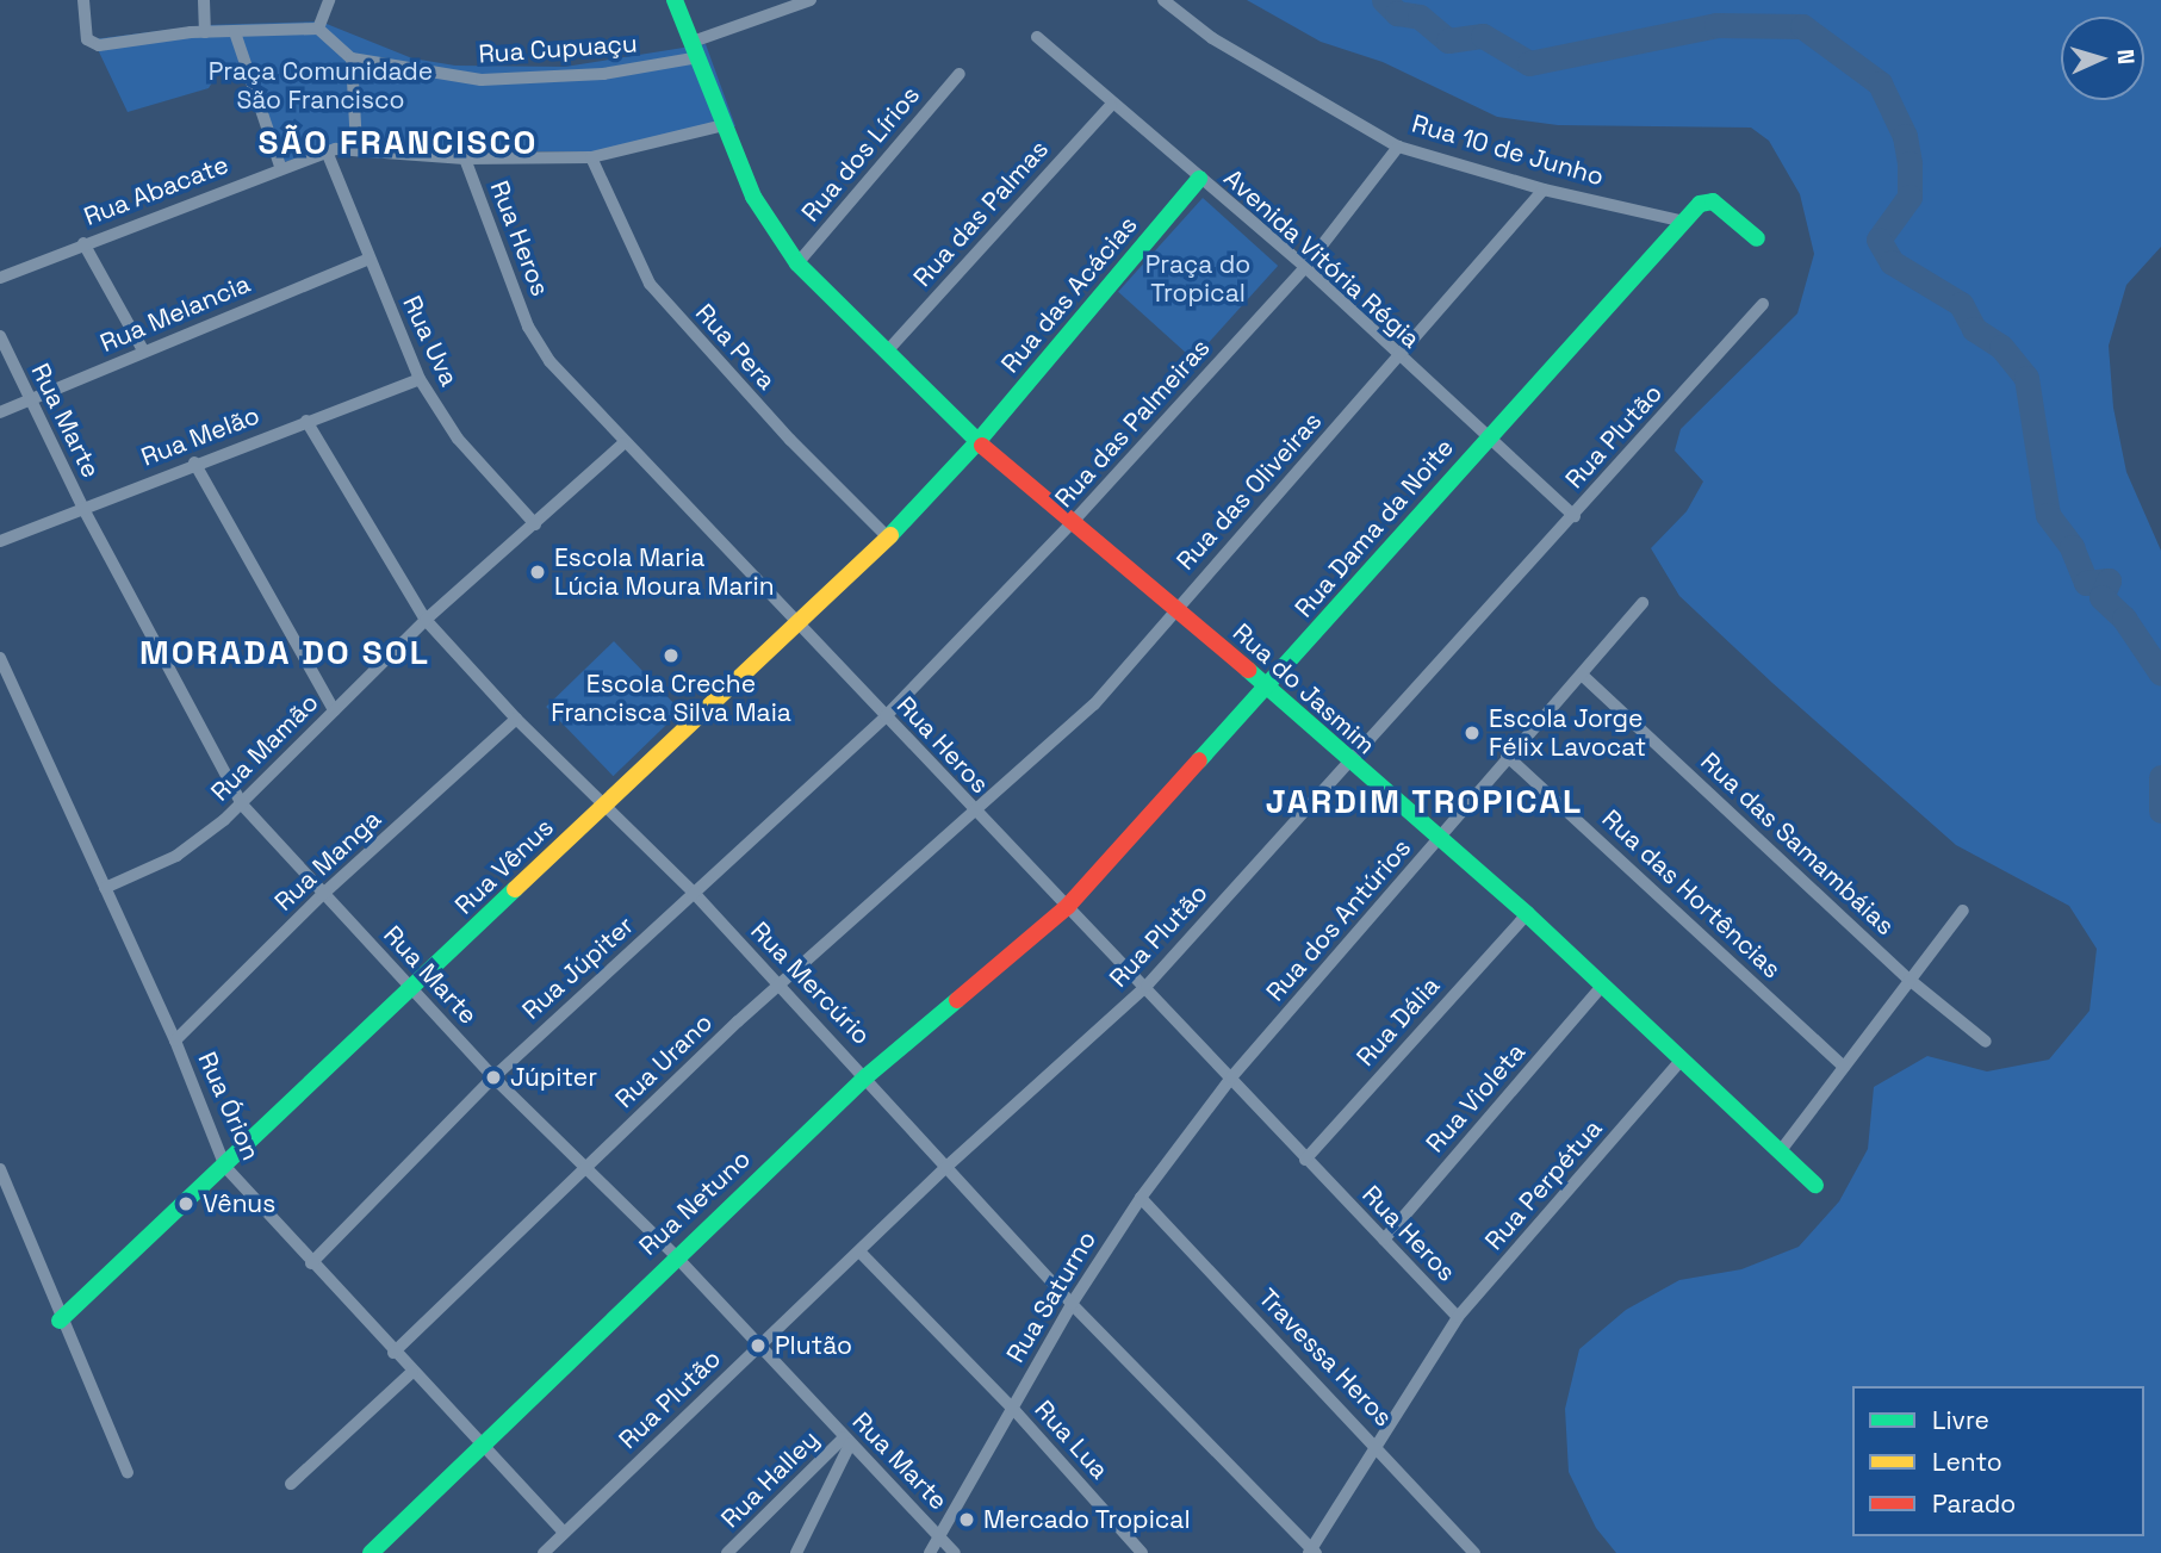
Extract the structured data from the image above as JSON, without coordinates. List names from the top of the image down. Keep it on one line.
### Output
{"streets":{"street":["Rua Cupuaçu","Rua 10 de Junho","Rua dos Lírios","Rua Abacate","Rua das Palmas","Rua Heros","Avenida Vitória Régia","Rua das Acácias","Rua Melancia","Rua Uva","Rua Pera","Rua Marte","Rua das Palmeiras","Rua Melão","Rua Plutão","Rua das Oliveiras","Rua Dama da Noite","Rua do Jasmim","Rua Mamão","Rua das Samambáias","Rua Manga","Rua Vênus","Rua das Hortências","Rua dos Antúrios","Rua Júpiter","Rua Mercúrio","Rua Dália","Rua Urano","Rua Violeta","Rua Órion","Rua Perpétua","Rua Netuno","Rua Saturno","Travessa Heros","Rua Lua","Rua Halley"]},"crossings":[["Rua Cupuaçu","Rua do Jasmim"],["Rua 10 de Junho","Rua das Palmeiras"],["Rua 10 de Junho","Rua das Oliveiras"],["Rua 10 de Junho","Rua Dama da Noite"],["Rua dos Lírios","Rua do Jasmim"],["Rua Abacate","Rua Heros"],["Rua Abacate","Rua Uva"],["Rua Abacate","Rua Pera"],["Rua Abacate","Rua do Jasmim"],["Rua das Palmas","Avenida Vitória Régia"],["Rua das Palmas","Rua do Jasmim"],["Rua Heros","Rua das Palmeiras"],["Rua Heros","Rua Plutão"],["Rua Heros","Rua das Oliveiras"],["Rua Heros","Rua Dama da Noite"],["Rua Heros","Rua Mamão"],["Rua Heros","Rua Vênus"],["Rua Heros","Rua dos Antúrios"],["Rua Heros","Rua Júpiter"],["Rua Heros","Rua Dália"],["Rua Heros","Rua Urano"],["Rua Heros","Rua Violeta"],["Rua Heros","Rua Perpétua"],["Rua Heros","Rua Netuno"],["Rua Heros","Rua Saturno"],["Avenida Vitória Régia","Rua das Acácias"],["Avenida Vitória Régia","Rua das Palmeiras"],["Avenida Vitória Régia","Rua Plutão"],["Avenida Vitória Régia","Rua das Oliveiras"],["Avenida Vitória Régia","Rua Dama da Noite"],["Rua das Acácias","Rua do Jasmim"],["Rua das Acácias","Rua Vênus"],["Rua Melancia","Rua Uva"],["Rua Melancia","Rua Marte"],["Rua Uva","Rua Melão"],["Rua Uva","Rua Mamão"],["Rua Pera","Rua Vênus"],["Rua Marte","Rua Melão"],["Rua Marte","Rua Plutão"],["Rua Marte","Rua Mamão"],["Rua Marte","Rua Manga"],["Rua Marte","Rua Vênus"],["Rua Marte","Rua Júpiter"],["Rua Marte","Rua Urano"],["Rua Marte","Rua Netuno"],["Rua Marte","Rua Saturno"],["Rua Marte","Rua Halley"],["Rua das Palmeiras","Rua do Jasmim"],["Rua das Palmeiras","Rua Júpiter"],["Rua Melão","Rua Mercúrio"],["Rua Plutão","Rua do Jasmim"],["Rua Plutão","Rua Mercúrio"],["Rua Plutão","Rua Órion"],["Rua Plutão","Rua Lua"],["Rua das Oliveiras","Rua do Jasmim"],["Rua das Oliveiras","Rua Urano"],["Rua Dama da Noite","Rua do Jasmim"],["Rua Dama da Noite","Rua Netuno"],["Rua do Jasmim","Rua Vênus"],["Rua do Jasmim","Rua dos Antúrios"],["Rua do Jasmim","Rua Dália"],["Rua do Jasmim","Rua Violeta"],["Rua do Jasmim","Rua Perpétua"],["Rua Mamão","Rua Mercúrio"],["Rua Mamão","Rua Órion"],["Rua das Samambáias","Rua dos Antúrios"],["Rua Manga","Rua Mercúrio"],["Rua Manga","Rua Órion"],["Rua Vênus","Rua Mercúrio"],["Rua Vênus","Rua Órion"],["Rua das Hortências","Rua dos Antúrios"],["Rua dos Antúrios","Rua Saturno"],["Rua Júpiter","Rua Mercúrio"],["Rua Júpiter","Rua Órion"],["Rua Mercúrio","Rua Urano"],["Rua Mercúrio","Rua Perpétua"],["Rua Mercúrio","Rua Netuno"],["Rua Mercúrio","Rua Saturno"],["Rua Urano","Rua Órion"],["Rua Órion","Rua Netuno"],["Rua Perpétua","Travessa Heros"],["Rua Saturno","Travessa Heros"],["Rua Saturno","Rua Lua"]],"districts":["SÃO FRANCISCO","MORADA DO SOL","JARDIM TROPICAL"],"parks":["Praça Comunidade São Francisco","Praça do Tropical"],"places":["Escola Maria Lúcia Moura Marin","Escola Creche Francisca Silva Maia","Escola Jorge Félix Lavocat","Júpiter","Vênus","Plutão","Mercado Tropical"],"legend":["Livre","Lento","Parado"],"north":"right"}
